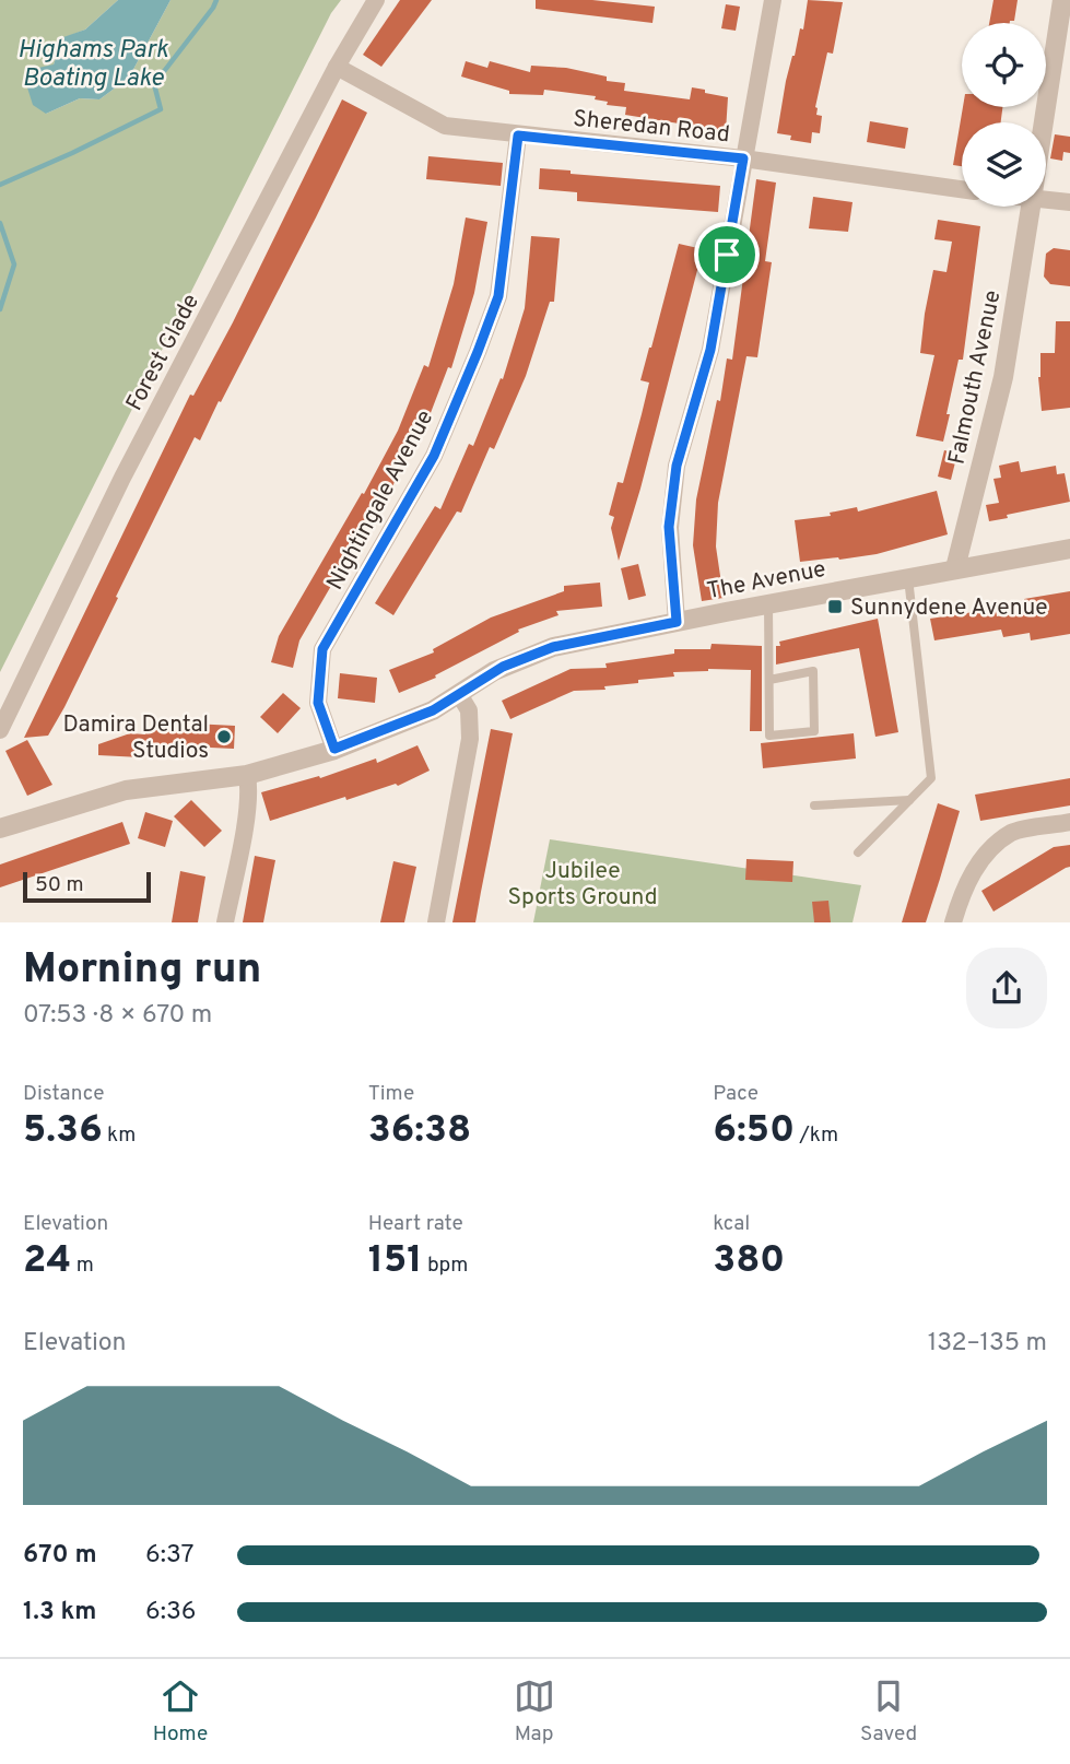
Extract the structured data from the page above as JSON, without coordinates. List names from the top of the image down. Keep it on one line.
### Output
{"streets":{"street":["Sheredan Road","Forest Glade","Falmouth Avenue","Nightingale Avenue","The Avenue"]},"crossings":[["Sheredan Road","Forest Glade"],["Sheredan Road","Nightingale Avenue"],["Falmouth Avenue","The Avenue"],["Nightingale Avenue","The Avenue"]],"water":["Highams Park Boating Lake"],"parks":["Jubilee Sports Ground"],"places":{"transit":["Sunnydene Avenue"],"other":["Damira Dental Studios"]},"scale_bar":"50 m","page":{"scale":"50 m","heading":["Morning run","07:53 · 8 × 670 m"],"stats":[["Distance","5.36 km"],["Time","36:38"],["Pace","6:50 /km"],["Elevation","24 m"],["Heart rate","151 bpm"],["kcal","380"]],"chart":["Elevation","132–135 m"],"list":[{"name":"670 m","note":"6:37"},{"name":"1.3 km","note":"6:36"}],"tabs":["Home","Map","Saved"]}}
